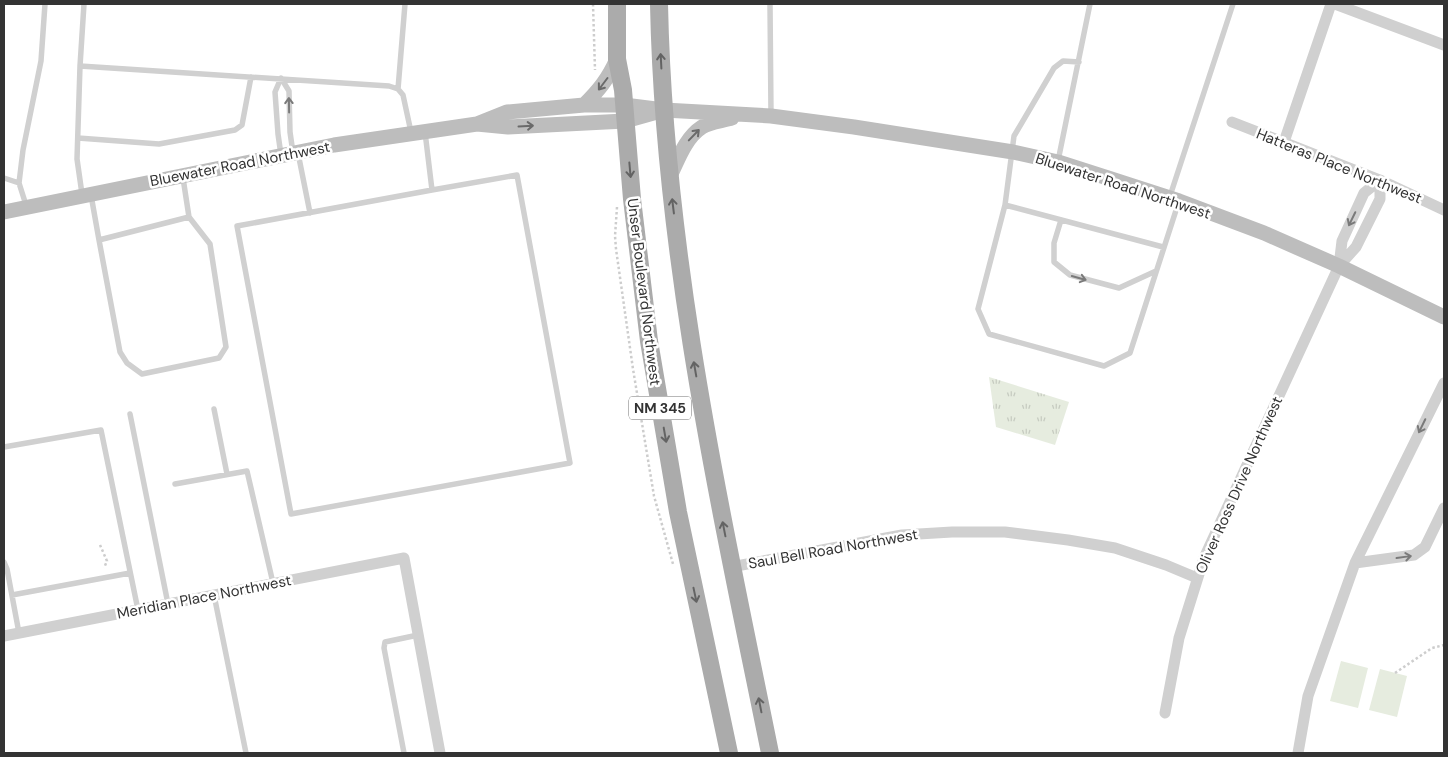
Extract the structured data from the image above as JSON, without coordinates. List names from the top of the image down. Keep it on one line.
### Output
{"streets":{"main road":["Unser Boulevard Northwest","NM 345"],"street":["Bluewater Road Northwest","Hatteras Place Northwest","Oliver Ross Drive Northwest","Saul Bell Road Northwest","Meridian Place Northwest"]},"crossings":[["Bluewater Road Northwest","Unser Boulevard Northwest"],["Bluewater Road Northwest","NM 345"],["Bluewater Road Northwest","Oliver Ross Drive Northwest"],["NM 345","Saul Bell Road Northwest"],["Oliver Ross Drive Northwest","Saul Bell Road Northwest"]]}
